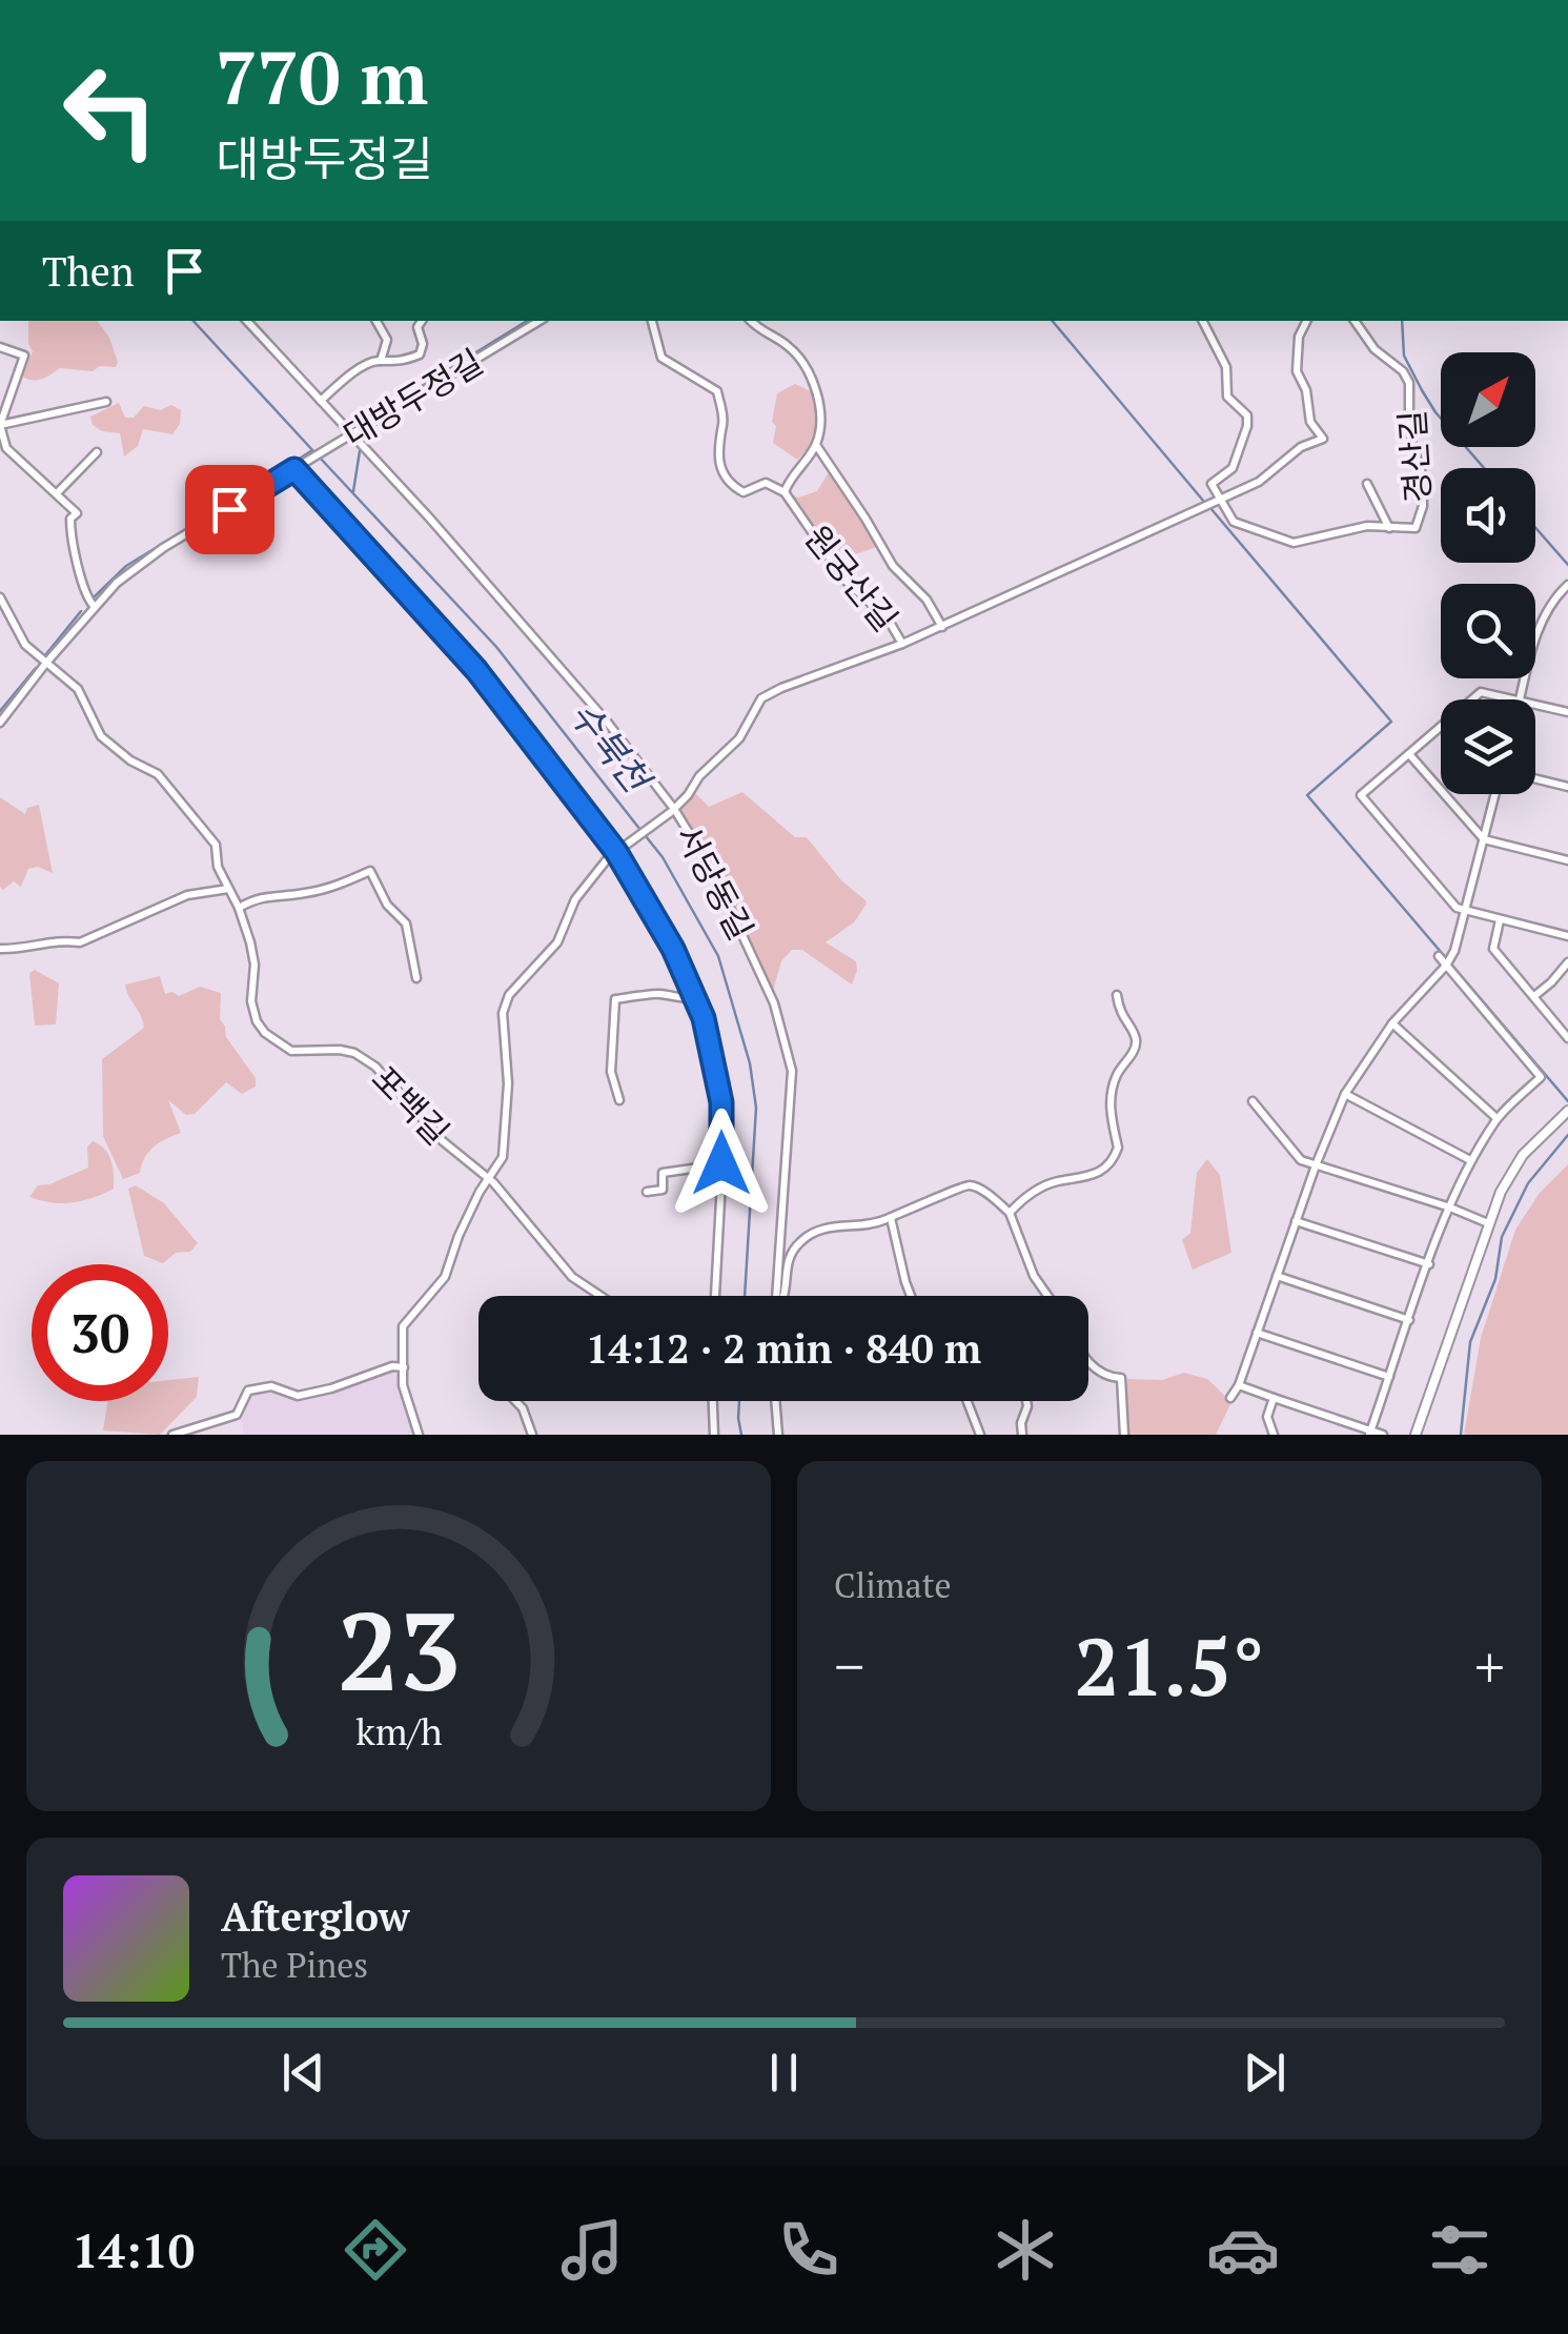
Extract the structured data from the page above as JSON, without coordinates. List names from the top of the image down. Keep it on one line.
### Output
{"streets":{"street":["대방두정길","경산길","원궁산길","서당동길","포백길"]},"crossings":[["대방두정길","서당동길"],["대방두정길","포백길"],["원궁산길","서당동길"],["원궁산길","포백길"]],"water":["수북천"],"north":"top right","page":{"turn":["770 m","대방두정길"],"then":"Then","limit":"30","trip":"14:12 · 2 min · 840 m","tile":"Climate","heat":["−","21.5°","+"],"song":["Afterglow","The Pines"],"tabs":"14:10","gauge":["23","km/h"]}}
